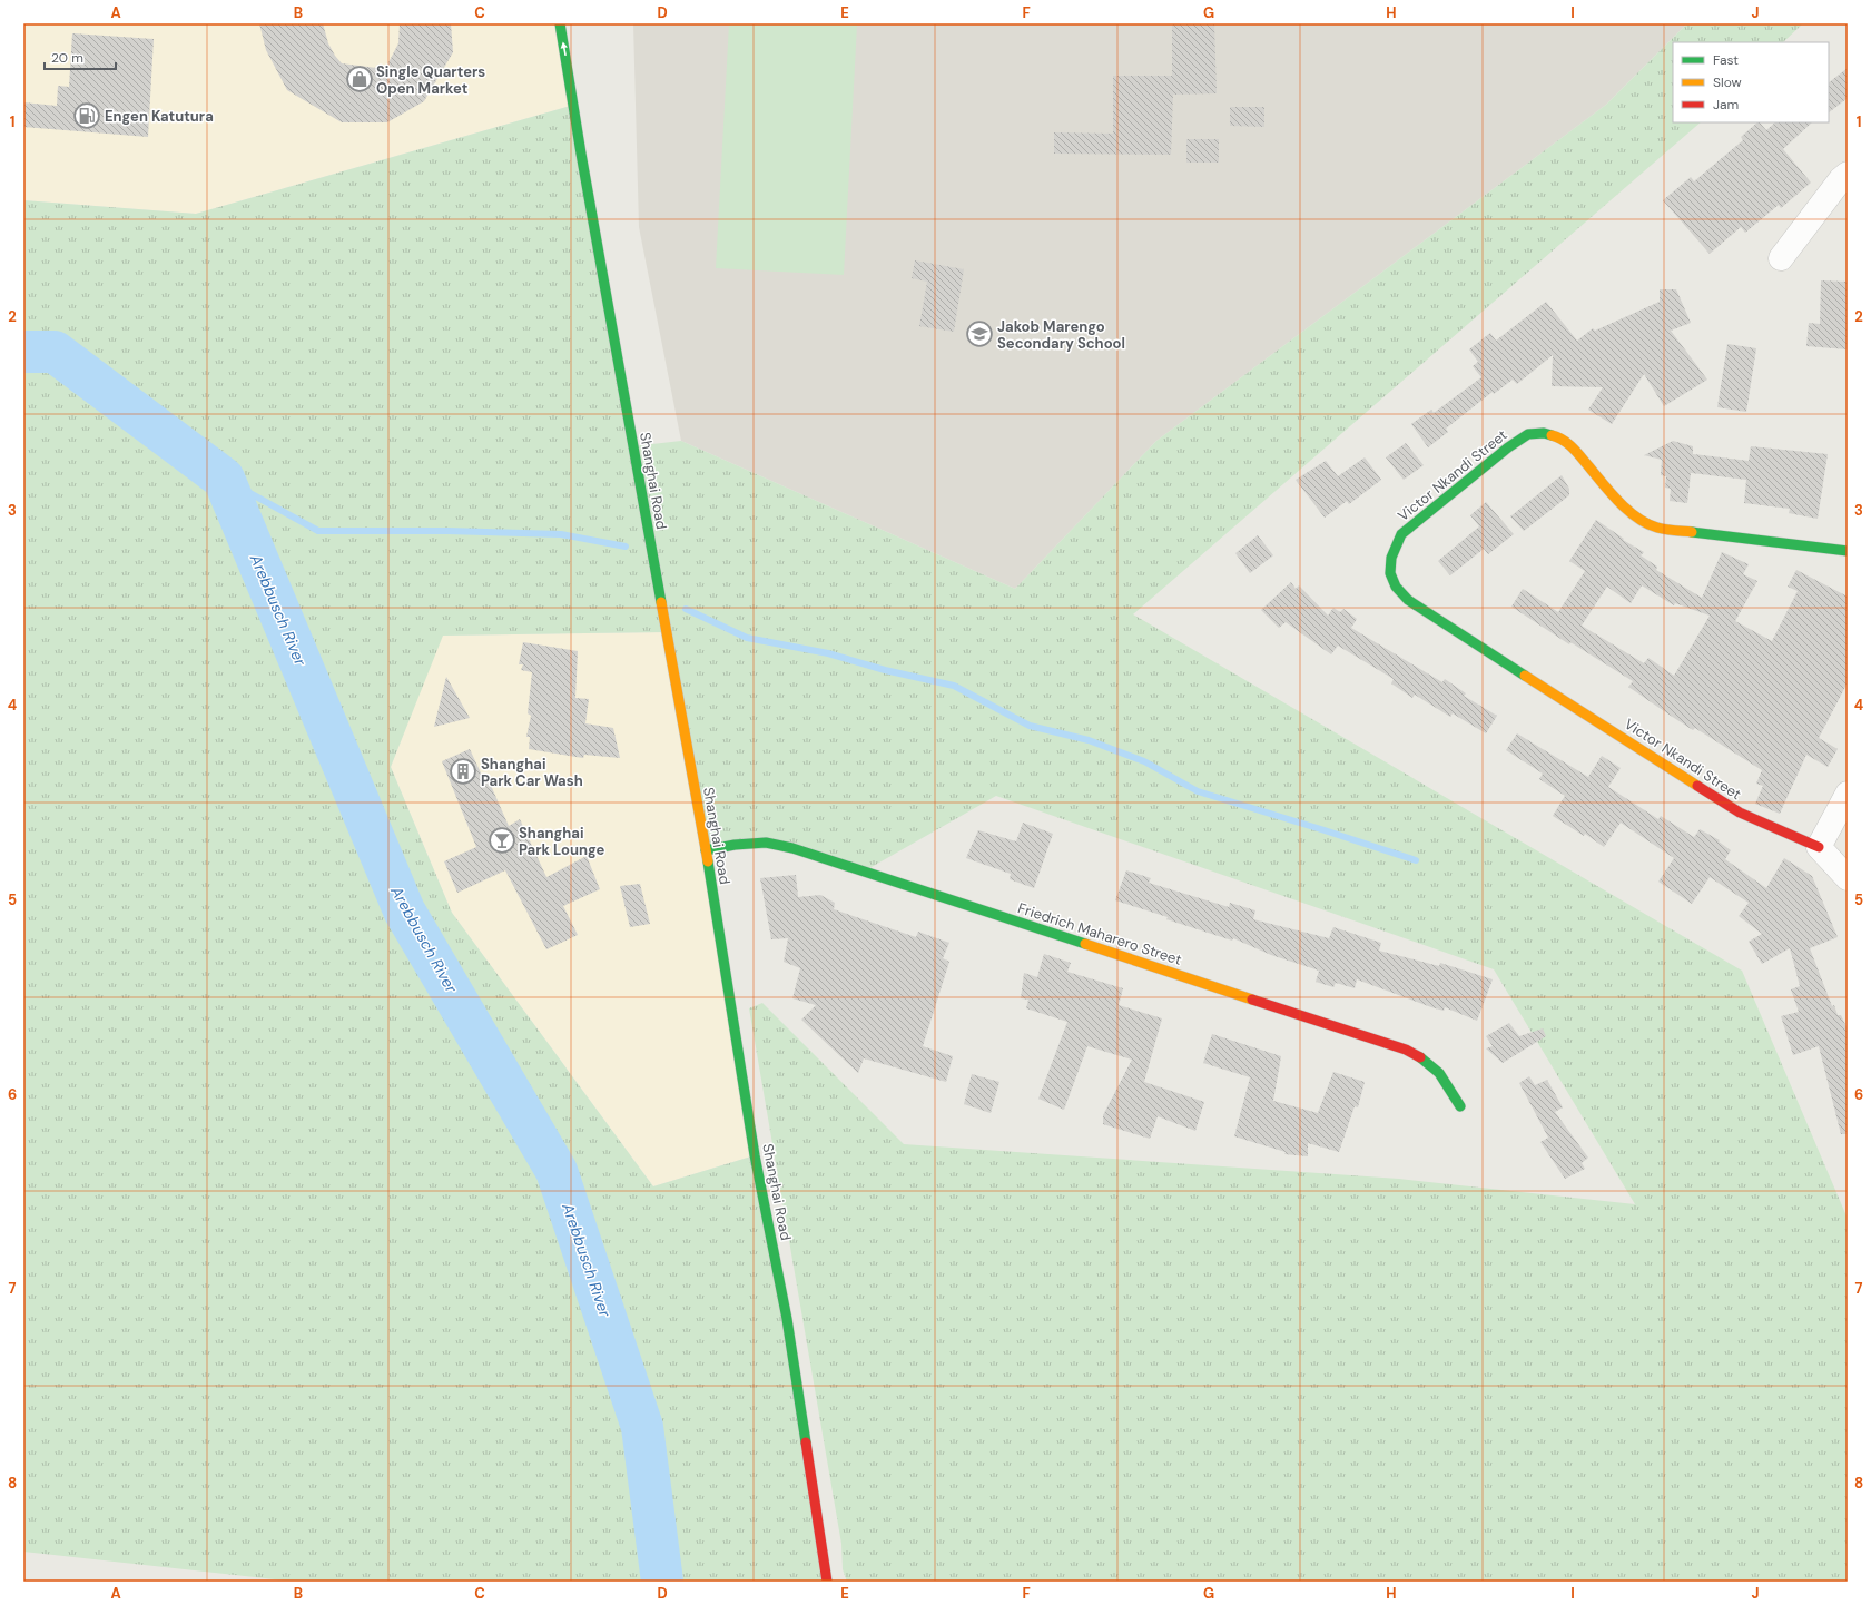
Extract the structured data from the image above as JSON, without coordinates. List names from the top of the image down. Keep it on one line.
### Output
{"streets":{"street":["Victor Nkandi Street","Shanghai Road","Friedrich Maharero Street"]},"crossings":[["Shanghai Road","Friedrich Maharero Street"]],"water":["Arebbusch River"],"places":{"shop":["Single Quarters Open Market"],"fuel station":["Engen Katutura"],"school or university":["Jakob Marengo Secondary School"],"building":["Shanghai Park Car Wash"],"bar":["Shanghai Park Lounge"]},"legend":["Fast","Slow","Jam"],"scale_bar":"20 m","grid":{"columns":["A","B","C","D","E","F","G","H","I","J"],"rows":["1","2","3","4","5","6","7","8"]}}
